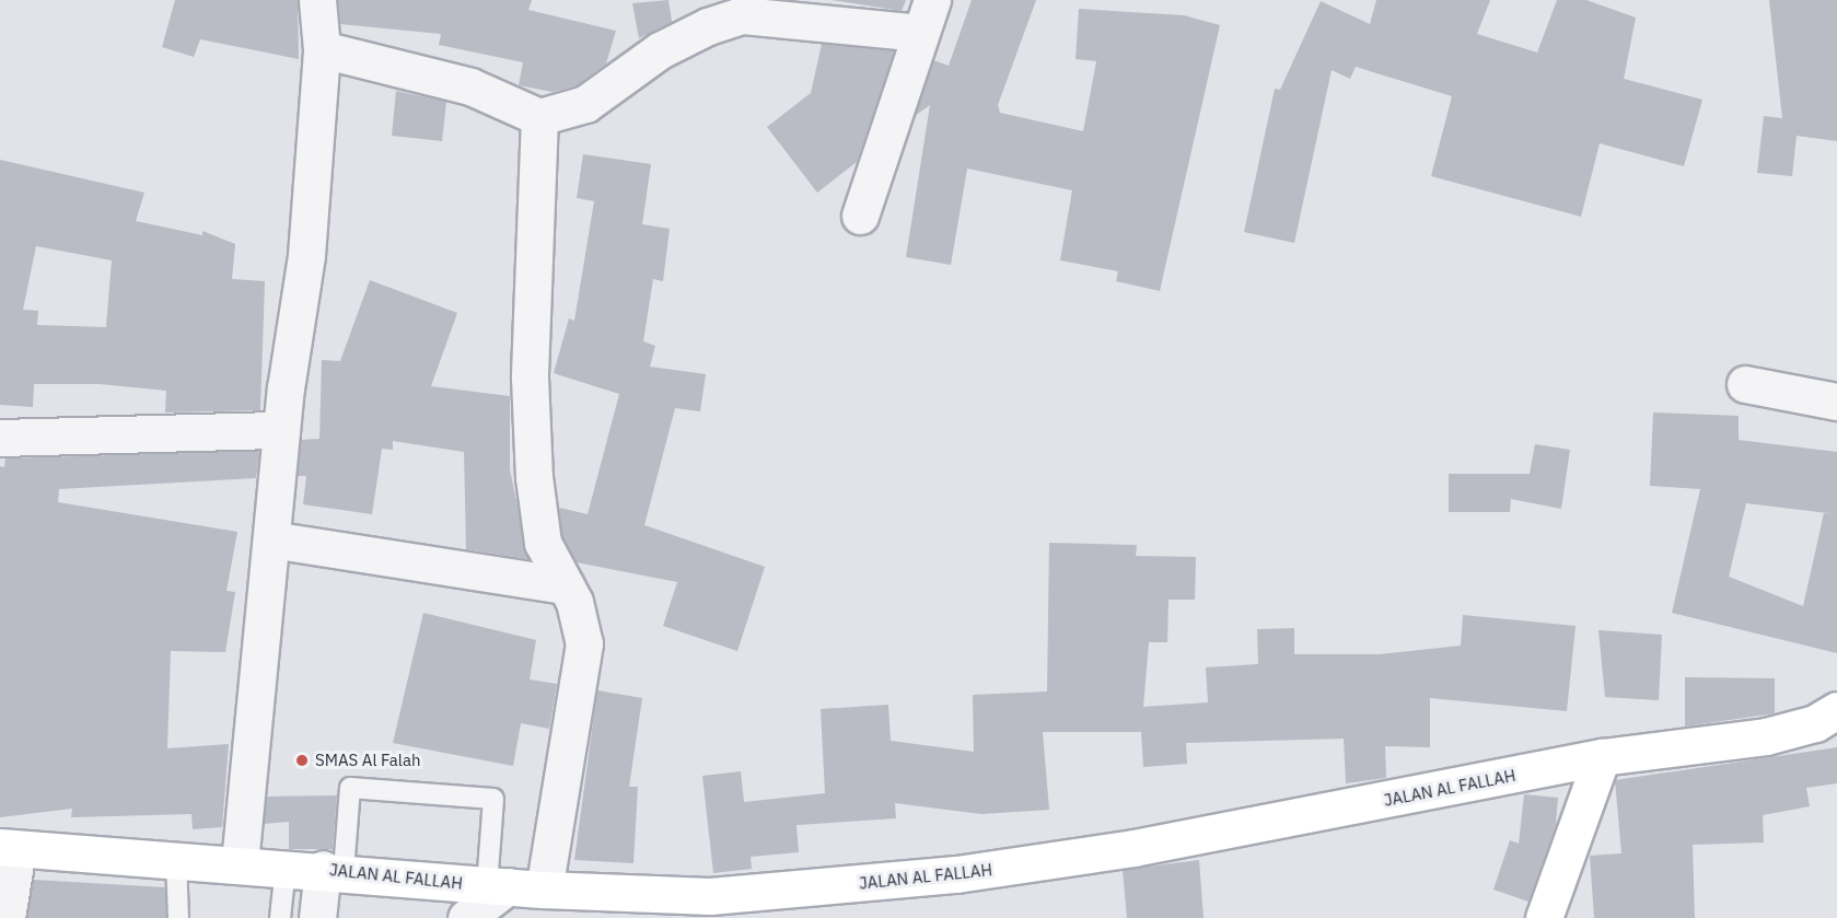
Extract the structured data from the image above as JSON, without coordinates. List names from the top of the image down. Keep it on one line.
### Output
{"streets":{"street":["JALAN AL FALLAH"]},"places":["SMAS Al Falah"]}
